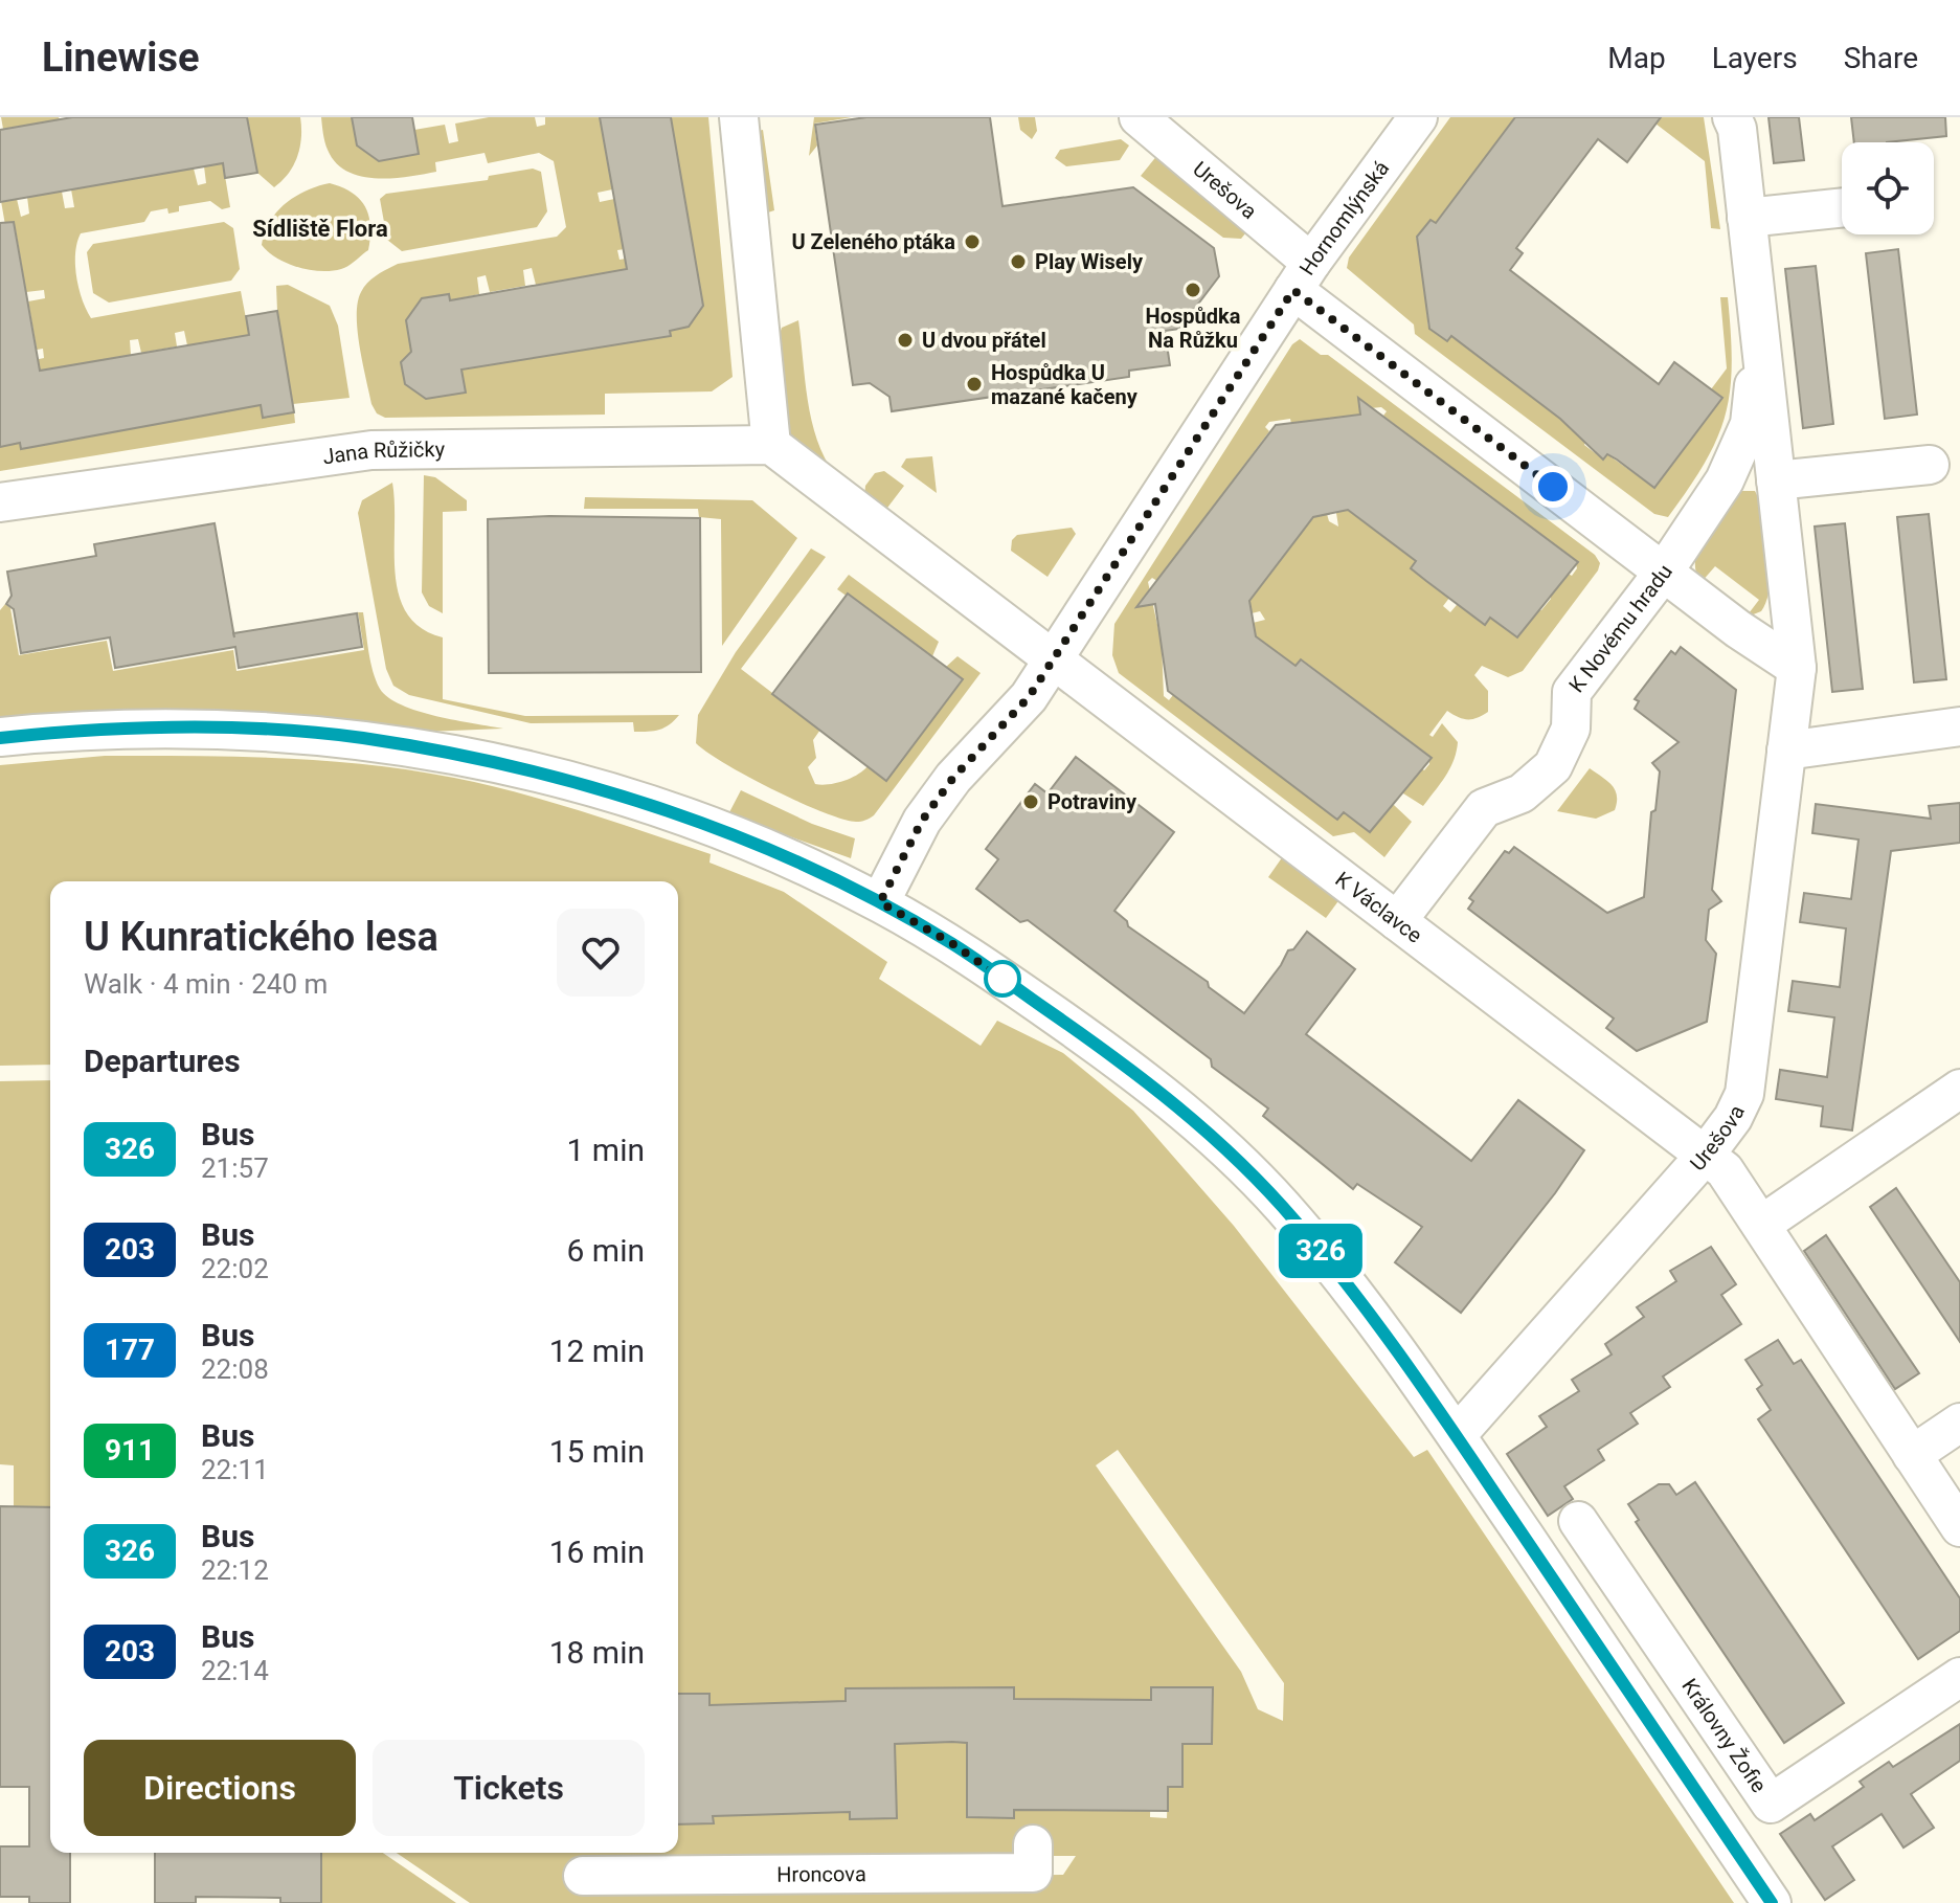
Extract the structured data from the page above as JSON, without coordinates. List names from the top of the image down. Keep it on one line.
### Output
{"streets":{"street":["Urešova","Hornomlýnská","Jana Růžičky","K Novému hradu","K Václavce","Královny Žofie","Hroncova"]},"crossings":[["Urešova","Hornomlýnská"],["Urešova","K Novému hradu"],["Urešova","K Václavce"],["Hornomlýnská","K Václavce"],["K Novému hradu","K Václavce"]],"districts":["Sídliště Flora"],"places":["U Zeleného ptáka","Play Wisely","Hospůdka Na Růžku","U dvou přátel","Hospůdka U mazané kačeny","Potraviny"],"lines":["bus line 326"],"page":{"header":"Linewise","nav":["Map","Layers","Share"],"on_map":"326","heading":[["U Kunratického lesa","Walk · 4 min · 240 m"],"Departures"],"list":[{"mark":"326","name":"Bus","note":"21:57","value":"1 min"},{"mark":"203","name":"Bus","note":"22:02","value":"6 min"},{"mark":"177","name":"Bus","note":"22:08","value":"12 min"},{"mark":"911","name":"Bus","note":"22:11","value":"15 min"},{"mark":"326","name":"Bus","note":"22:12","value":"16 min"},{"mark":"203","name":"Bus","note":"22:14","value":"18 min"}],"buttons":["Directions","Tickets"]}}
